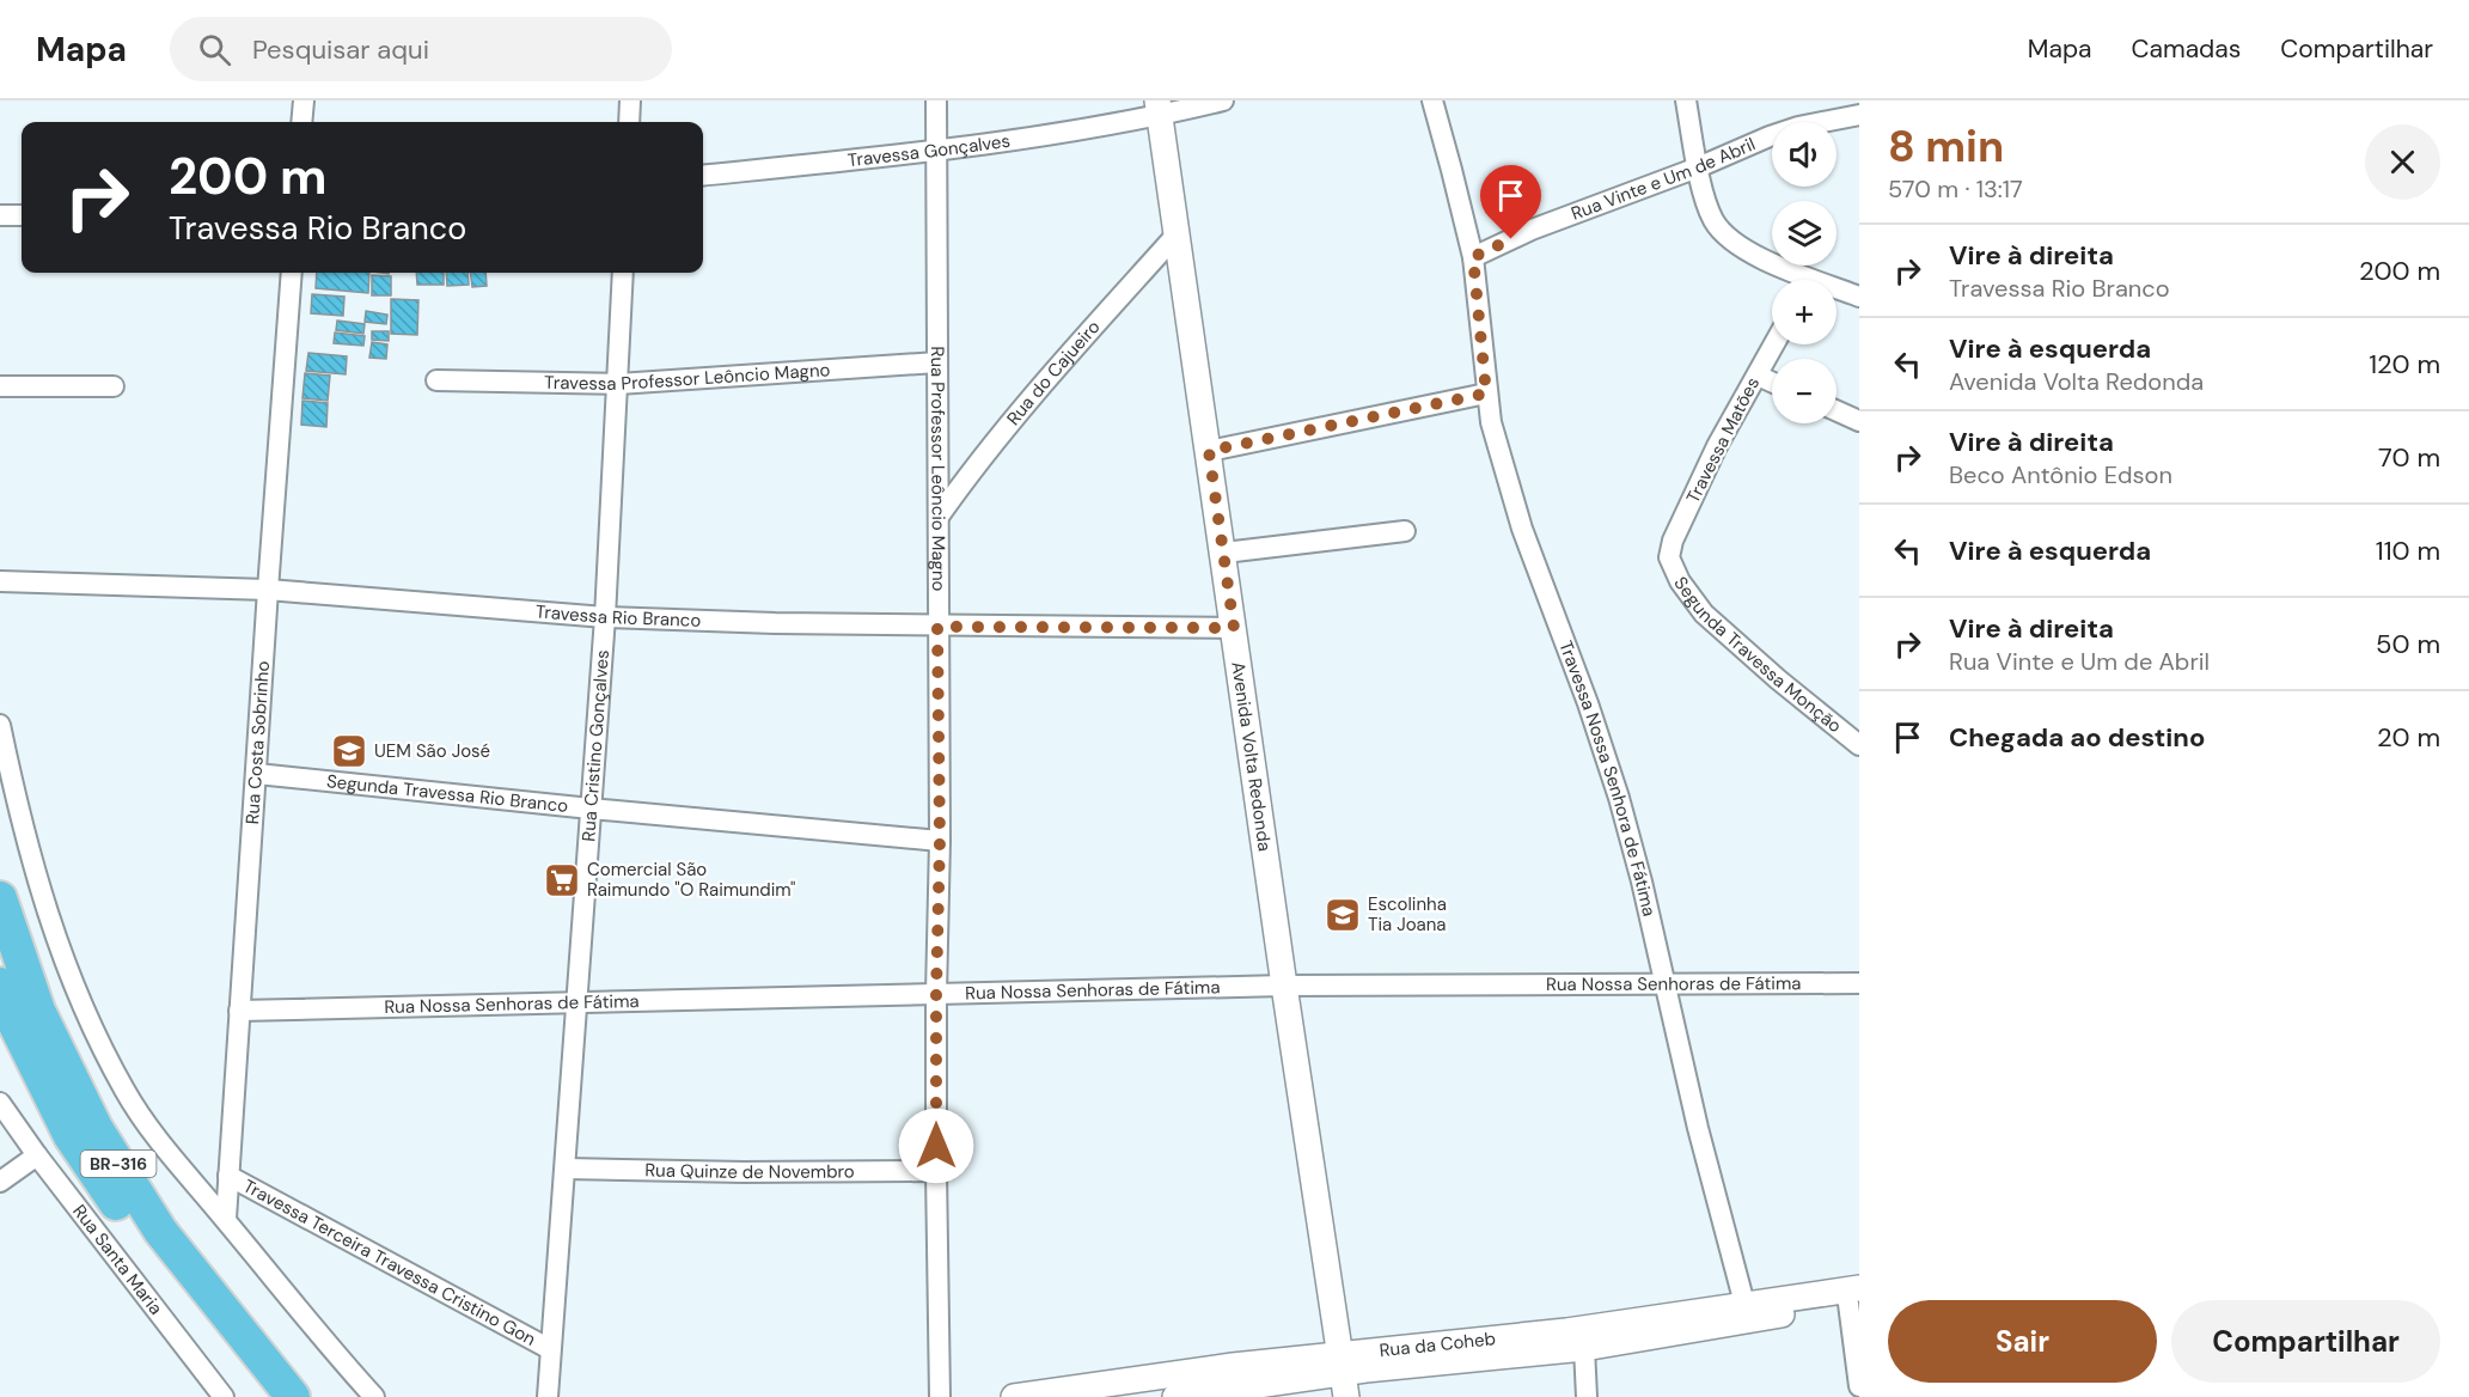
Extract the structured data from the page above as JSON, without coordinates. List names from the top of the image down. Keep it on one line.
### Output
{"streets":{"highway":["BR-316"],"street":["Travessa Gonçalves","Rua Vinte e Um de Abril","Rua do Cajueiro","Travessa Professor Leôncio Magno","Travessa Matões","Rua Professor Leôncio Magno","Travessa Rio Branco","Segunda Travessa Monção","Rua Costa Sobrinho","Rua Cristino Gonçalves","Avenida Volta Redonda","Travessa Nossa Senhora de Fátima","Segunda Travessa Rio Branco","Rua Nossa Senhoras de Fátima","Rua Quinze de Novembro","Rua Santa Maria","Travessa Terceira Travessa Cristino Gon","Rua da Coheb"]},"crossings":[["Travessa Gonçalves","Rua Professor Leôncio Magno"],["Travessa Gonçalves","Avenida Volta Redonda"],["Rua Vinte e Um de Abril","Travessa Nossa Senhora de Fátima"],["Rua do Cajueiro","Rua Professor Leôncio Magno"],["Rua do Cajueiro","Avenida Volta Redonda"],["Travessa Professor Leôncio Magno","Rua Professor Leôncio Magno"],["Travessa Professor Leôncio Magno","Rua Cristino Gonçalves"],["Travessa Matões","Segunda Travessa Monção"],["Rua Professor Leôncio Magno","Travessa Rio Branco"],["Rua Professor Leôncio Magno","Segunda Travessa Rio Branco"],["Rua Professor Leôncio Magno","Rua Nossa Senhoras de Fátima"],["Rua Professor Leôncio Magno","Rua Quinze de Novembro"],["Travessa Rio Branco","Rua Costa Sobrinho"],["Travessa Rio Branco","Rua Cristino Gonçalves"],["Travessa Rio Branco","Avenida Volta Redonda"],["Rua Costa Sobrinho","Segunda Travessa Rio Branco"],["Rua Costa Sobrinho","Rua Nossa Senhoras de Fátima"],["Rua Costa Sobrinho","Travessa Terceira Travessa Cristino Gon"],["Rua Cristino Gonçalves","Segunda Travessa Rio Branco"],["Rua Cristino Gonçalves","Rua Nossa Senhoras de Fátima"],["Rua Cristino Gonçalves","Rua Quinze de Novembro"],["Rua Cristino Gonçalves","Travessa Terceira Travessa Cristino Gon"],["Avenida Volta Redonda","Rua Nossa Senhoras de Fátima"],["Avenida Volta Redonda","Rua da Coheb"],["Travessa Nossa Senhora de Fátima","Rua Nossa Senhoras de Fátima"],["Travessa Nossa Senhora de Fátima","Rua da Coheb"]],"places":{"school or university":["UEM São José","Escolinha Tia Joana"],"supermarket":["Comercial São Raimundo \"O Raimundim\""]},"page":{"header":"Mapa","search":"Pesquisar aqui","nav":["Mapa","Camadas","Compartilhar"],"heading":["8 min","570 m · 13:17"],"map_buttons":["+","−"],"turn":["200 m","Travessa Rio Branco"],"list":[{"name":"Vire à direita","note":"Travessa Rio Branco","value":"200 m"},{"name":"Vire à esquerda","note":"Avenida Volta Redonda","value":"120 m"},{"name":"Vire à direita","note":"Beco Antônio Edson","value":"70 m"},{"name":"Vire à esquerda","value":"110 m"},{"name":"Vire à direita","note":"Rua Vinte e Um de Abril","value":"50 m"},{"name":"Chegada ao destino","value":"20 m"}],"buttons":["Sair","Compartilhar"]}}
